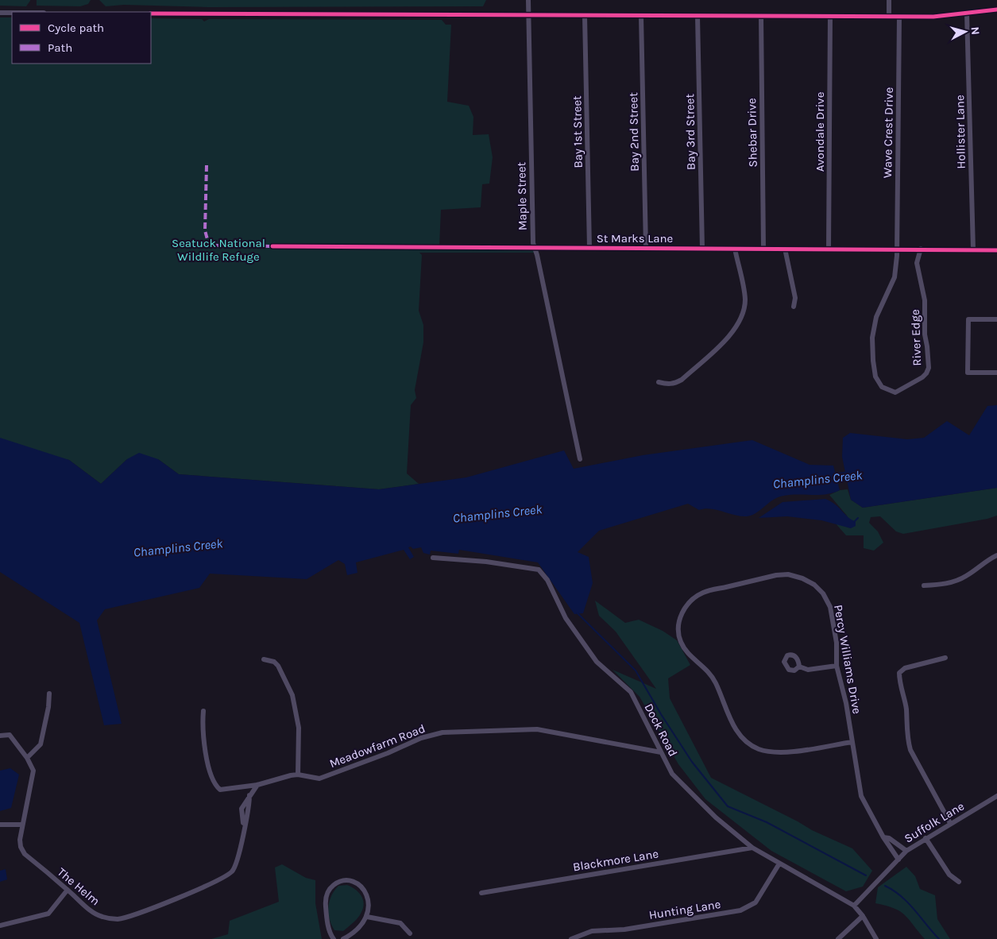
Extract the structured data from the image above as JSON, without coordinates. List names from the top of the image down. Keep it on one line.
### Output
{"streets":{"street":["Bay 1st Street","Bay 2nd Street","Bay 3rd Street","Avondale Drive","Hollister Lane","Shebar Drive","Wave Crest Drive","Maple Street","St Marks Lane","River Edge","Percy Williams Drive","Dock Road","Meadowfarm Road","Suffolk Lane","Blackmore Lane","The Helm","Hunting Lane"]},"crossings":[["Bay 1st Street","St Marks Lane"],["Bay 2nd Street","St Marks Lane"],["Bay 3rd Street","St Marks Lane"],["Avondale Drive","St Marks Lane"],["Hollister Lane","St Marks Lane"],["Shebar Drive","St Marks Lane"],["Wave Crest Drive","St Marks Lane"],["Wave Crest Drive","River Edge"],["Maple Street","St Marks Lane"],["St Marks Lane","River Edge"],["Percy Williams Drive","Suffolk Lane"],["Dock Road","Meadowfarm Road"],["Dock Road","Suffolk Lane"],["Dock Road","Blackmore Lane"],["Dock Road","Hunting Lane"],["Meadowfarm Road","The Helm"]],"water":["Champlins Creek"],"parks":["Seatuck National Wildlife Refuge"],"legend":["Cycle path","Path"],"north":"right"}
